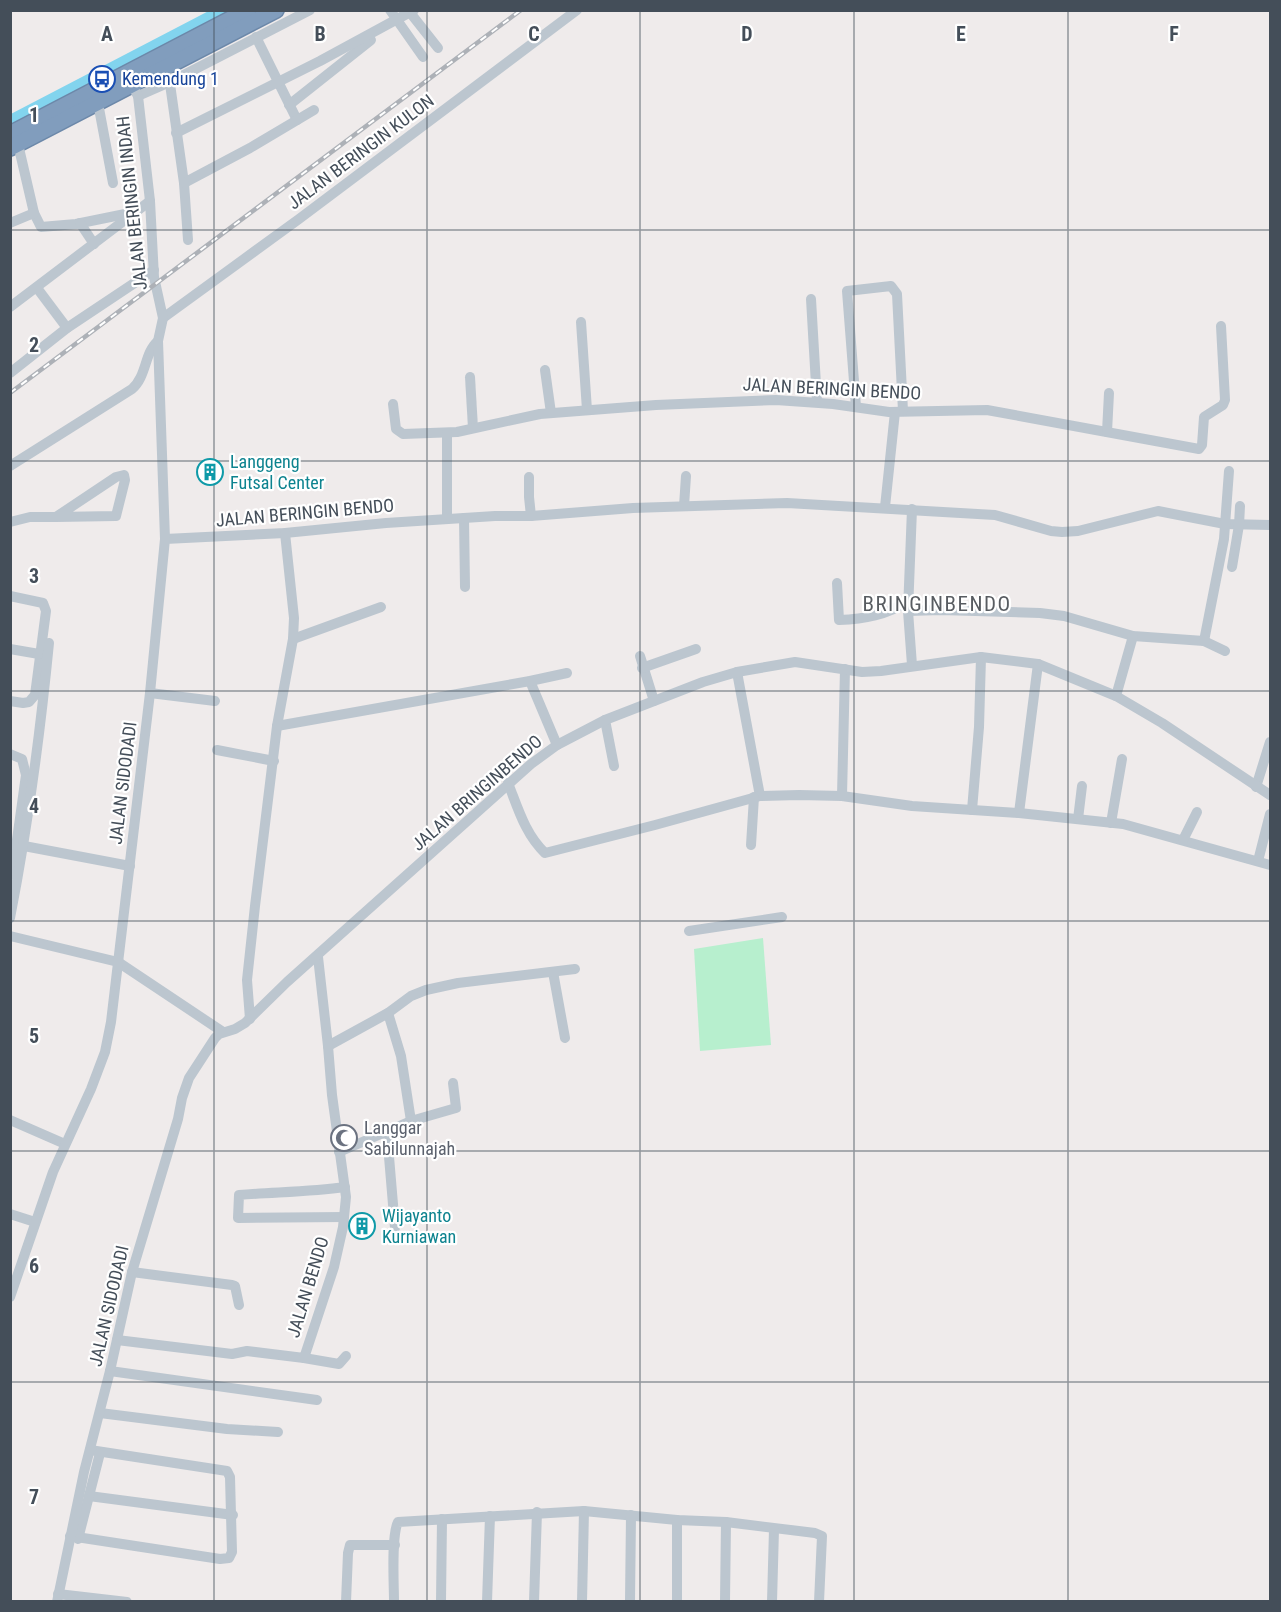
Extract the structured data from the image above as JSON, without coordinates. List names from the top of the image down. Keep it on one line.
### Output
{"streets":{"street":["JALAN BERINGIN KULON","JALAN BERINGIN INDAH","JALAN BERINGIN BENDO","JALAN SIDODADI","JALAN BRINGINBENDO","JALAN BENDO"]},"crossings":[["JALAN BERINGIN KULON","JALAN BERINGIN INDAH"],["JALAN BERINGIN BENDO","JALAN SIDODADI"],["JALAN SIDODADI","JALAN BRINGINBENDO"],["JALAN SIDODADI","JALAN BENDO"],["JALAN BRINGINBENDO","JALAN BENDO"]],"districts":["BRINGINBENDO"],"places":{"bus stop":["Kemendung 1"],"building":["Langgeng Futsal Center","Wijayanto Kurniawan"],"mosque":["Langgar Sabilunnajah"]},"grid":{"columns":["A","B","C","D","E","F"],"rows":["1","2","3","4","5","6","7"]}}
